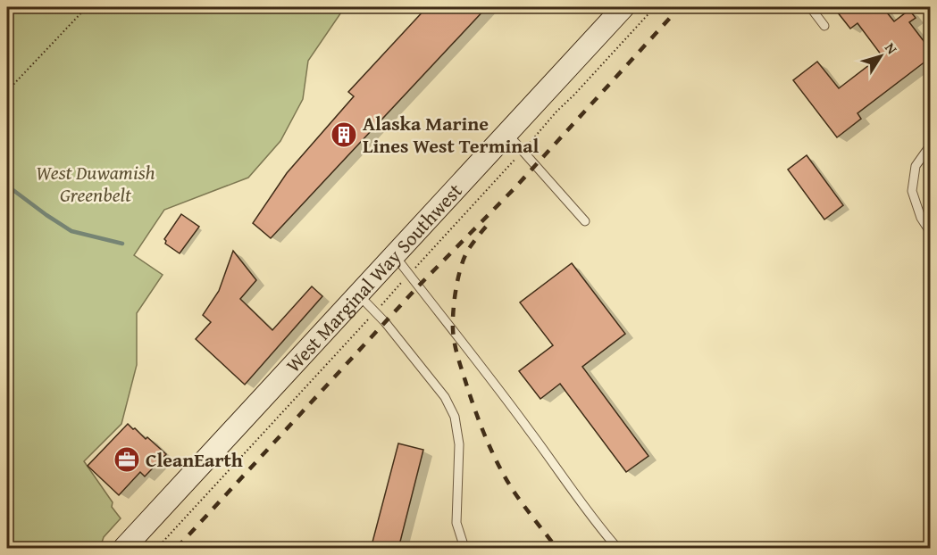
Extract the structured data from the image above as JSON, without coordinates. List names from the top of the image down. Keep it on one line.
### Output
{"streets":{"main road":["West Marginal Way Southwest"]},"parks":["West Duwamish Greenbelt"],"places":{"building":["Alaska Marine Lines West Terminal"],"office":["CleanEarth"]},"north":"top right"}
